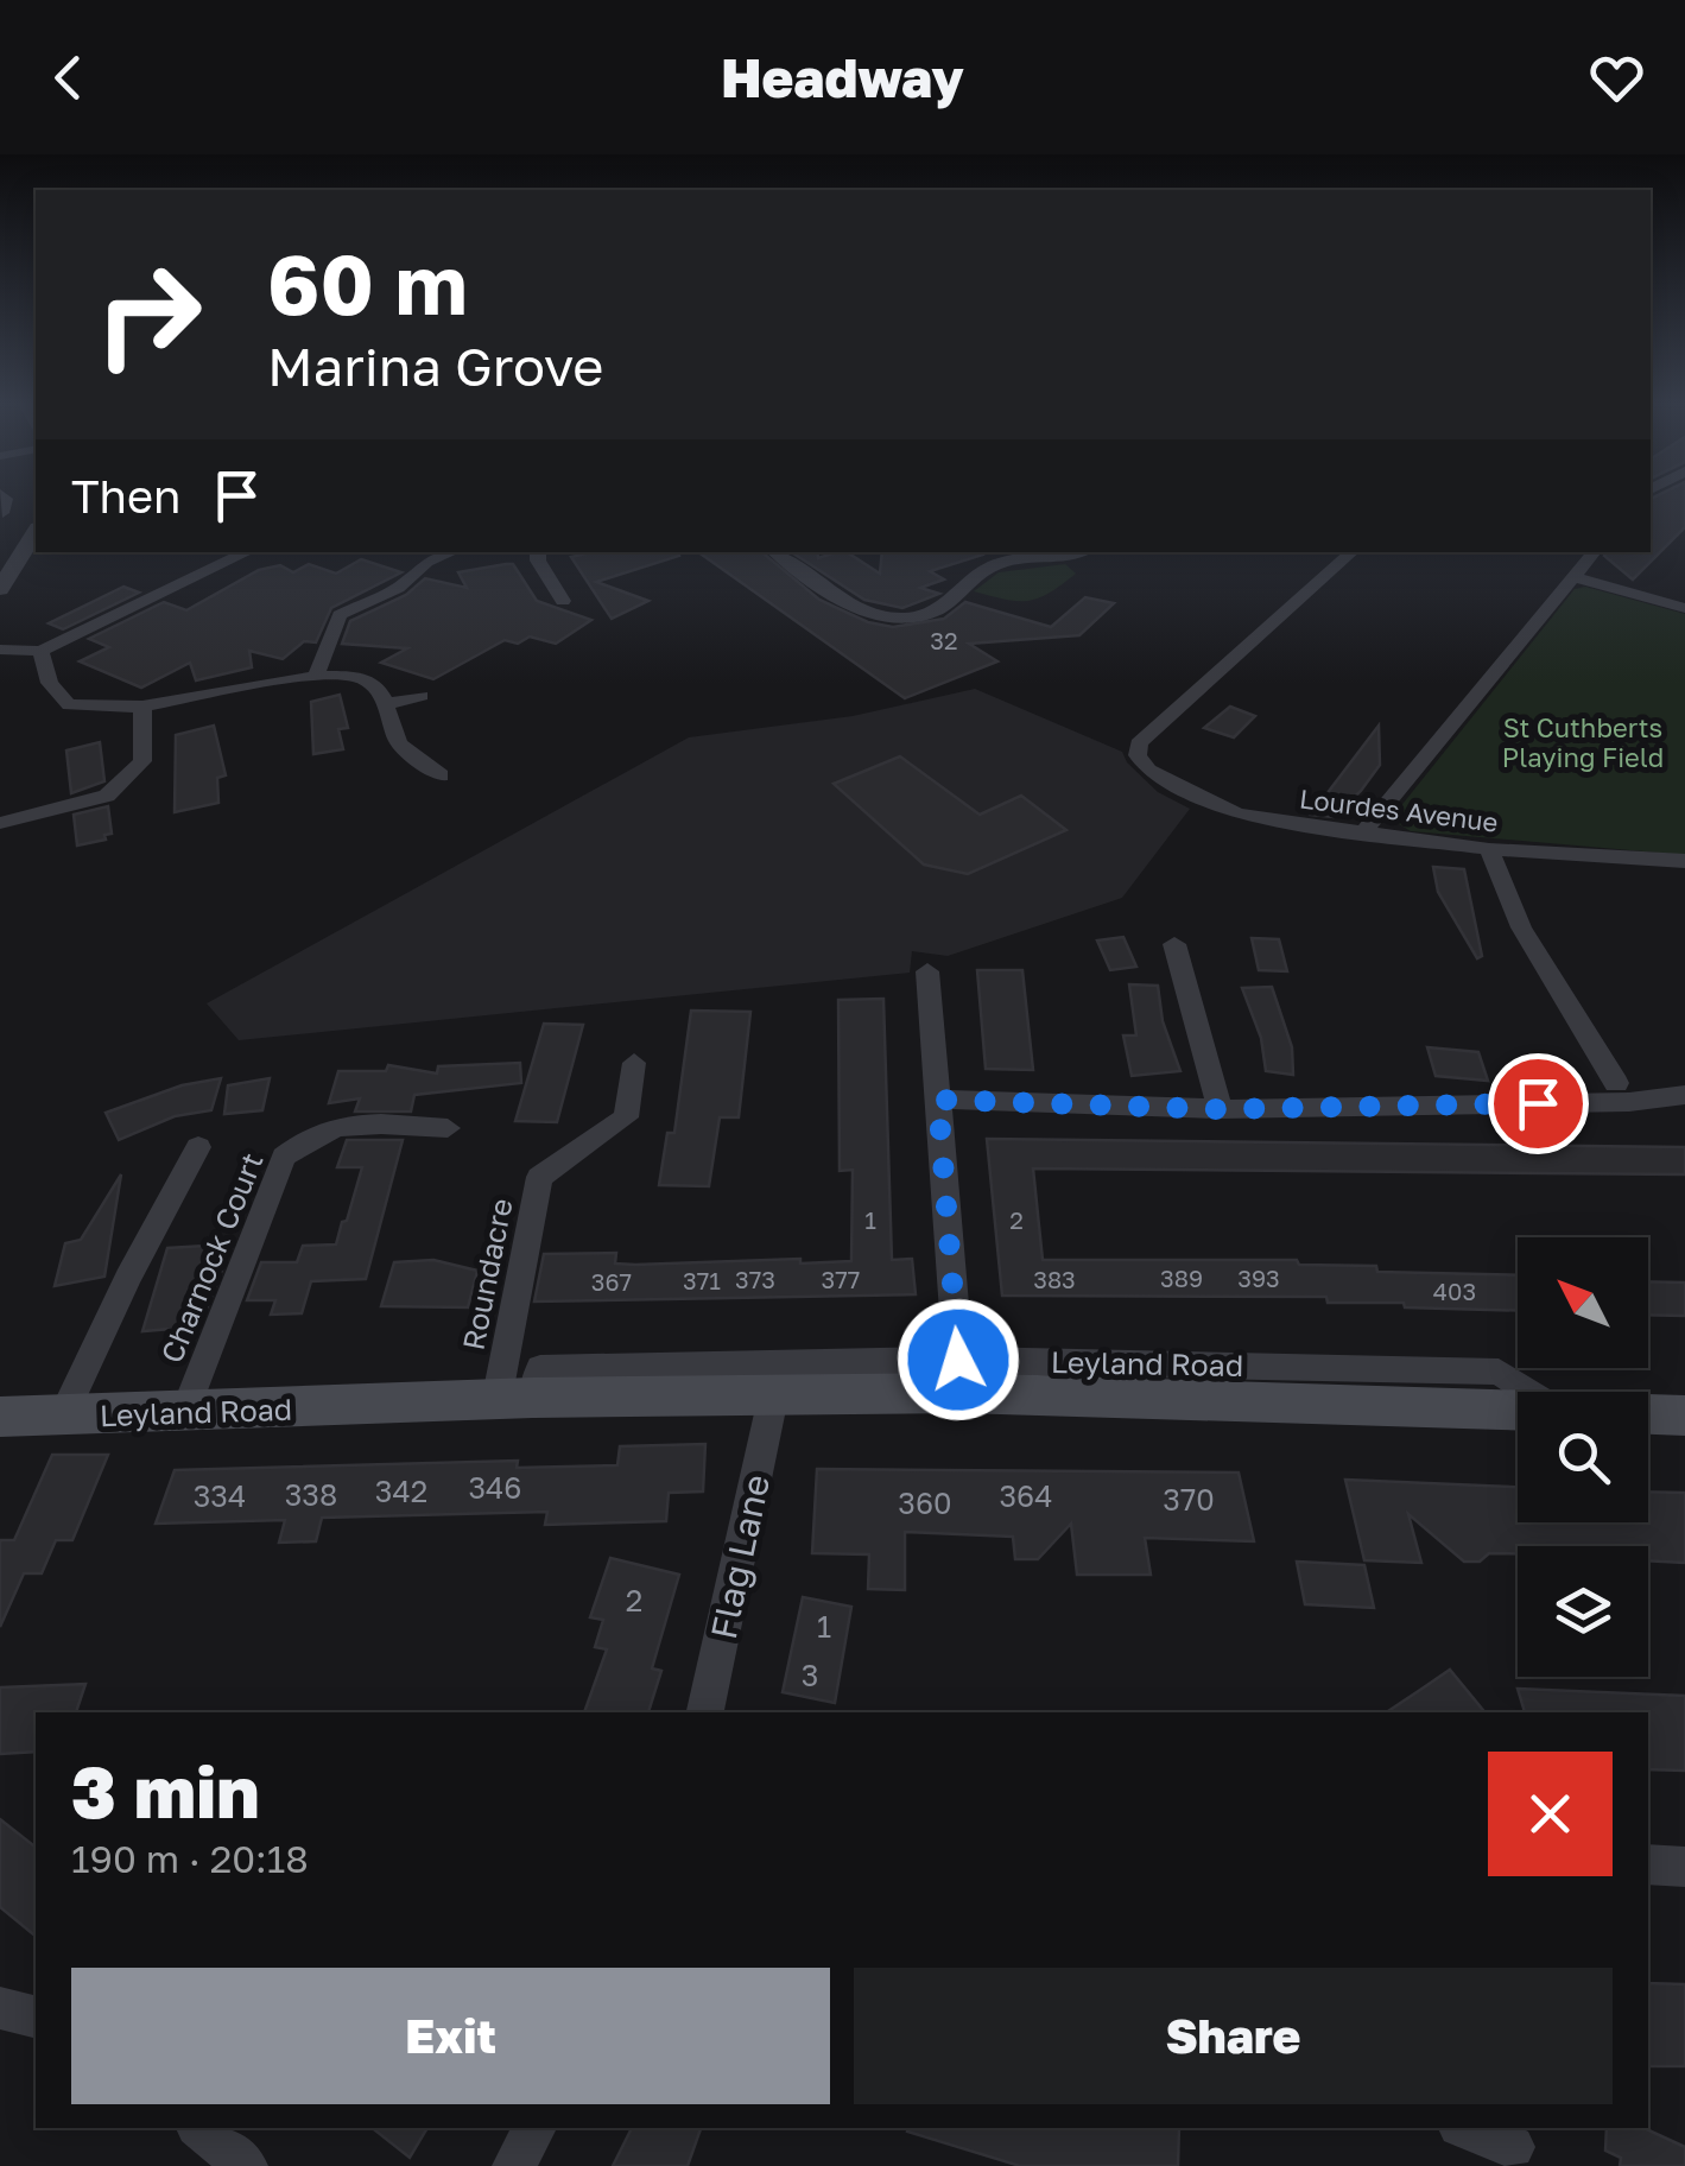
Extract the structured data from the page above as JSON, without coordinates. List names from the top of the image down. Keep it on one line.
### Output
{"streets":{"main road":["Leyland Road"],"street":["Lourdes Avenue","Charnock Court","Roundacre","Flag Lane"]},"crossings":[["Charnock Court","Leyland Road"],["Roundacre","Leyland Road"],["Leyland Road","Flag Lane"]],"parks":["St Cuthberts Playing Field"],"house_numbers":["32","1","2","389","393","373","377","383","371","367","403","346","342","338","334","364","370","360","2","1","3"],"north":"top left","page":{"header":"Headway","turn":["60 m","Marina Grove"],"then":"Then","heading":["3 min","190 m · 20:18"],"buttons":["Exit","Share"]}}
